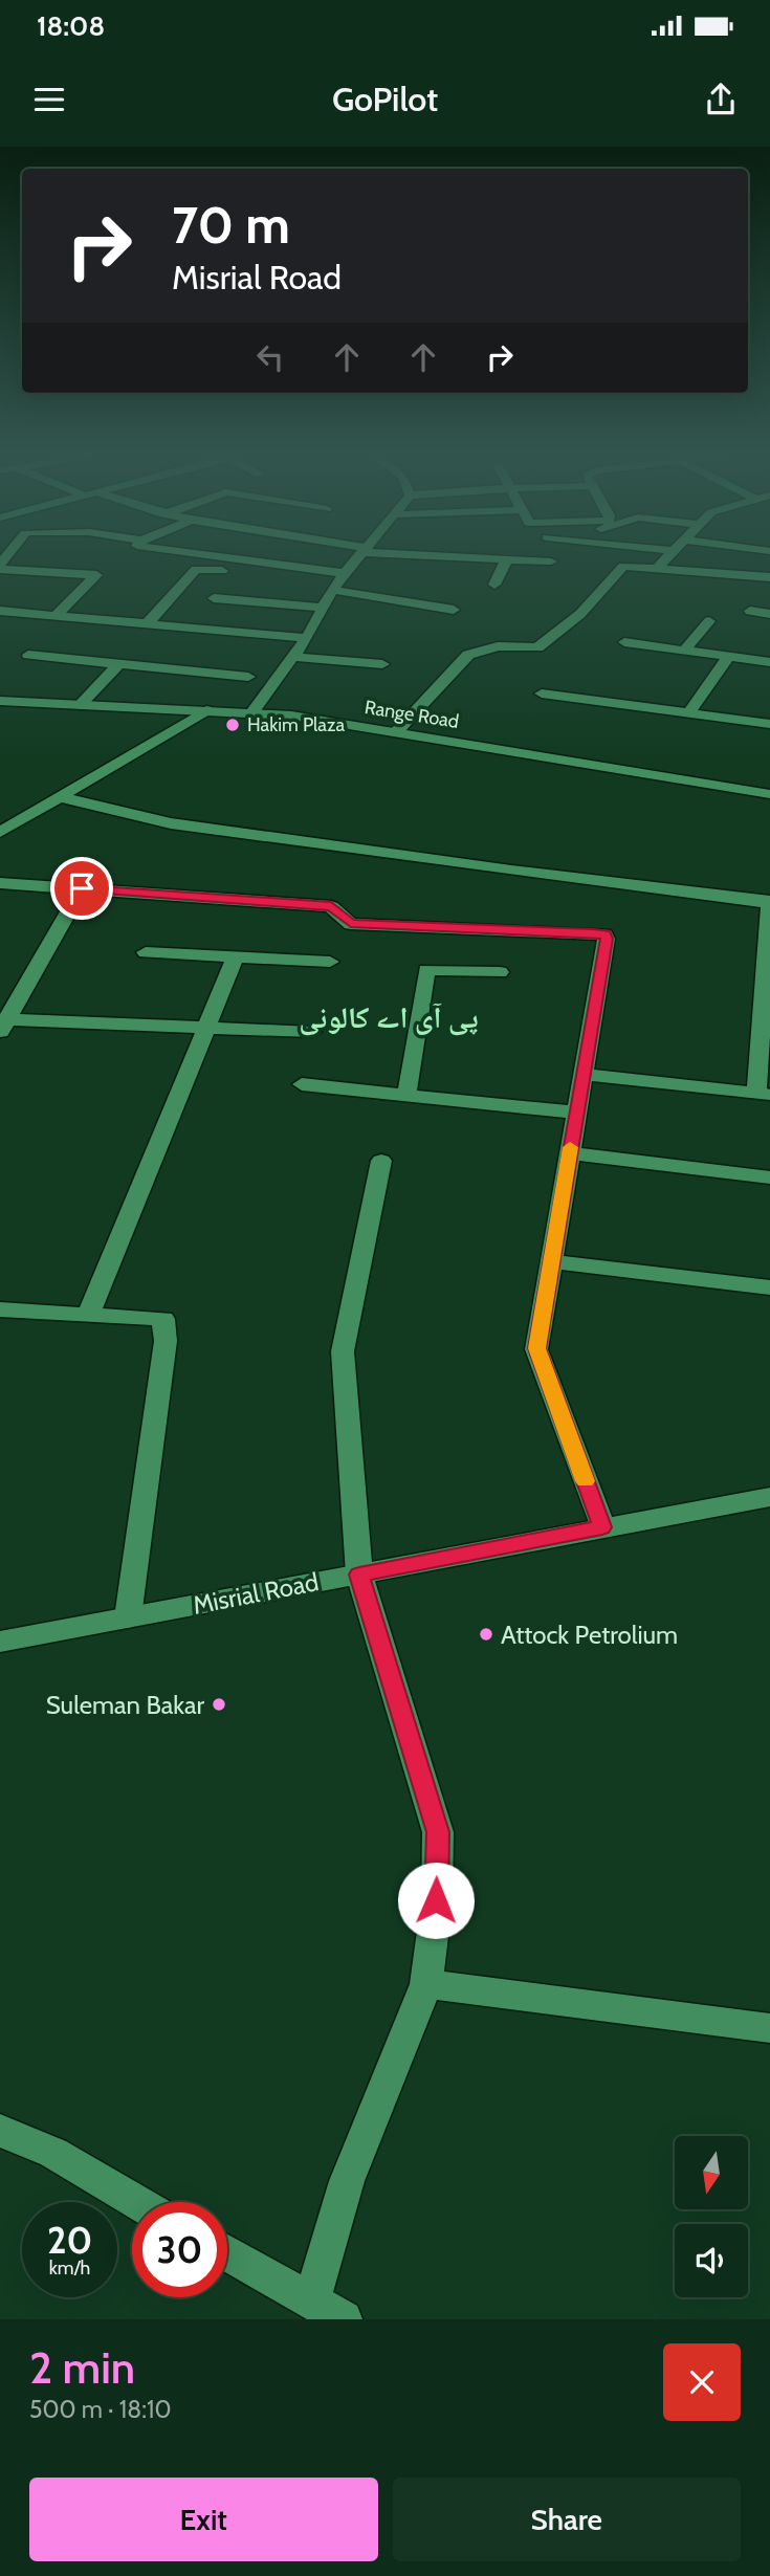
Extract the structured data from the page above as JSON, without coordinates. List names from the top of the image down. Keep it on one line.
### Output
{"streets":{"street":["Range Road","Misrial Road"]},"districts":["پی آی اے کالونی"],"places":["Hakim Plaza","Attock Petrolium","Suleman Bakar"],"north":"bottom","page":{"status":"18:08","header":"GoPilot","turn":["70 m","Misrial Road"],"speed":"20 km/h","limit":"30","heading":["2 min","500 m · 18:10"],"buttons":["Exit","Share"]}}
